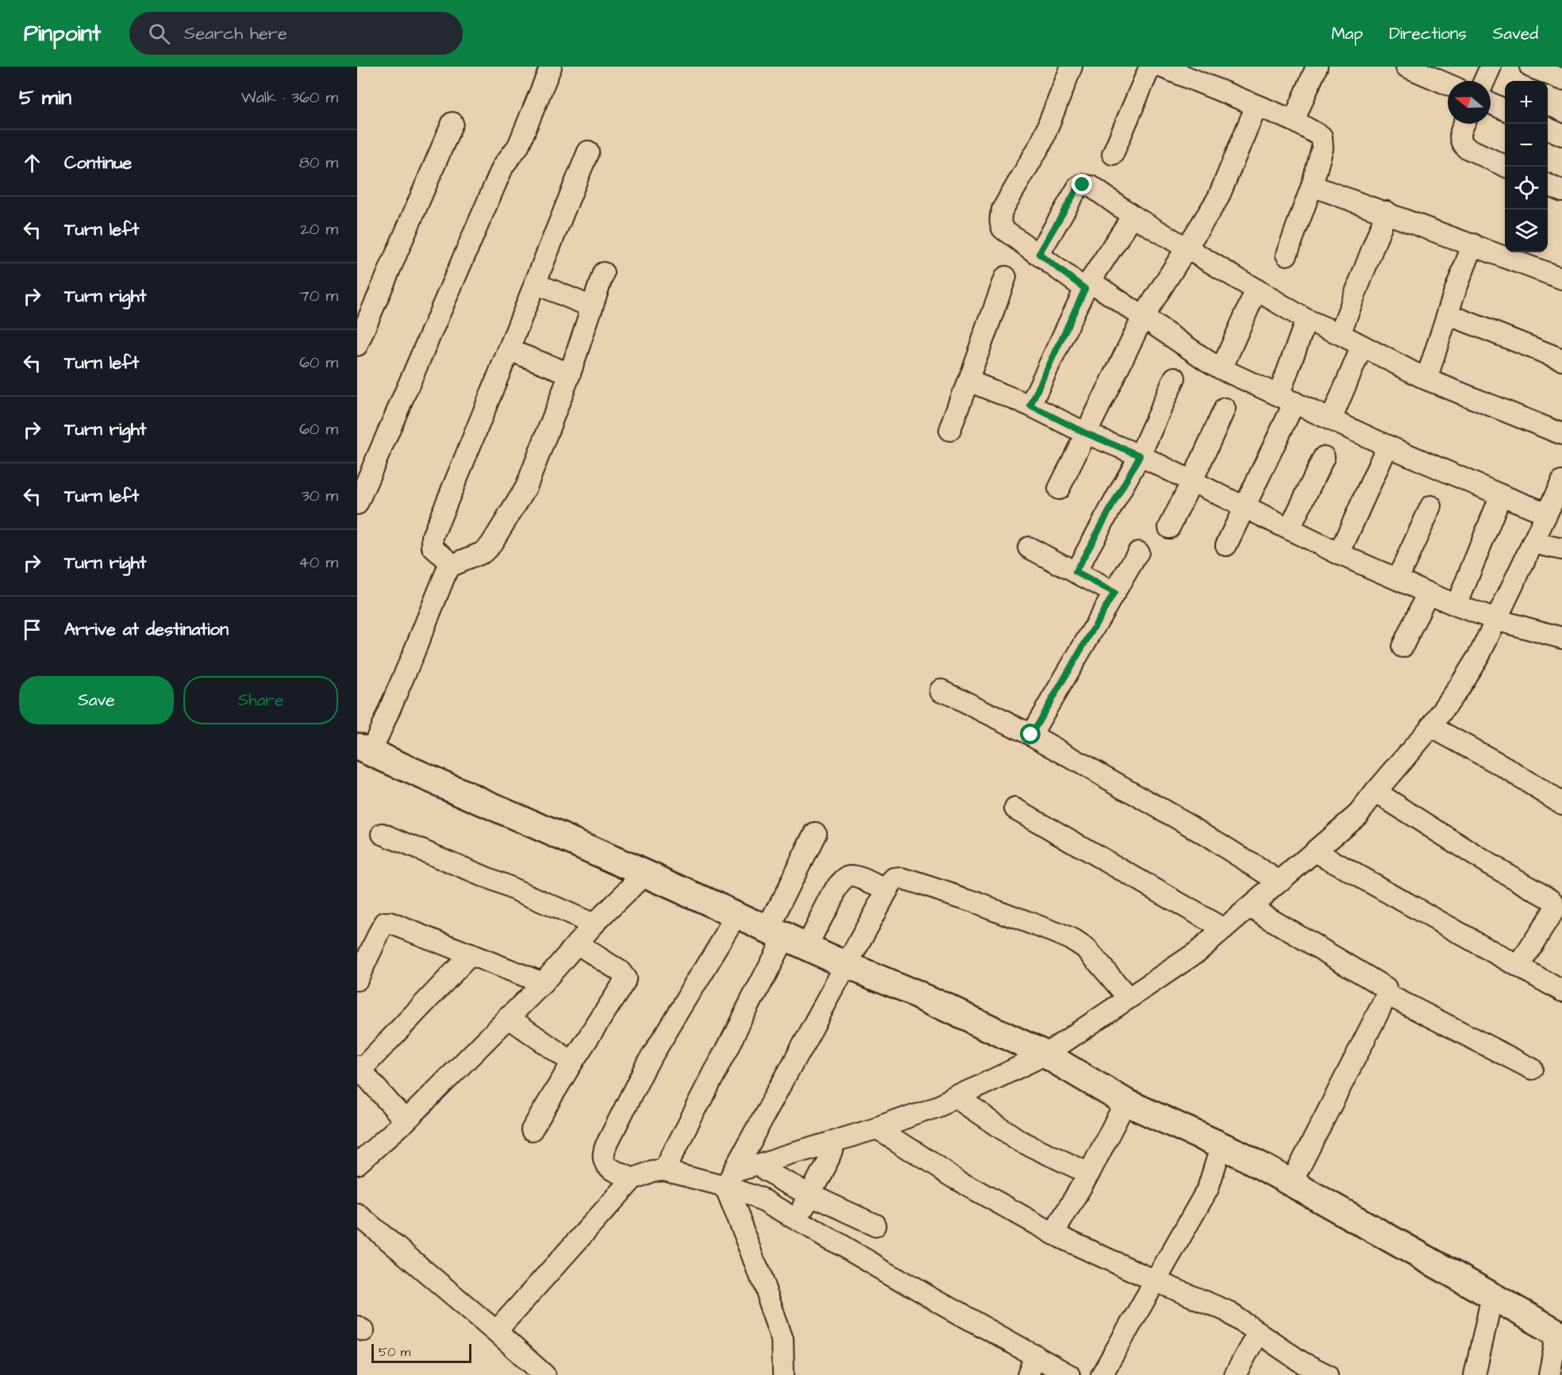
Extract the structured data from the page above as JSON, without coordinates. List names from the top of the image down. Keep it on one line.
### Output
{"scale_bar":"50 m","north":"left","page":{"header":"Pinpoint","search":"Search here","nav":["Map","Directions","Saved"],"heading":["5 min","Walk · 360 m"],"map_buttons":["+","−"],"list":[["Continue","80 m"],["Turn left","20 m"],["Turn right","70 m"],["Turn left","60 m"],["Turn right","60 m"],["Turn left","30 m"],["Turn right","40 m"],"Arrive at destination"],"buttons":["Save","Share"],"scale":"50 m"}}
